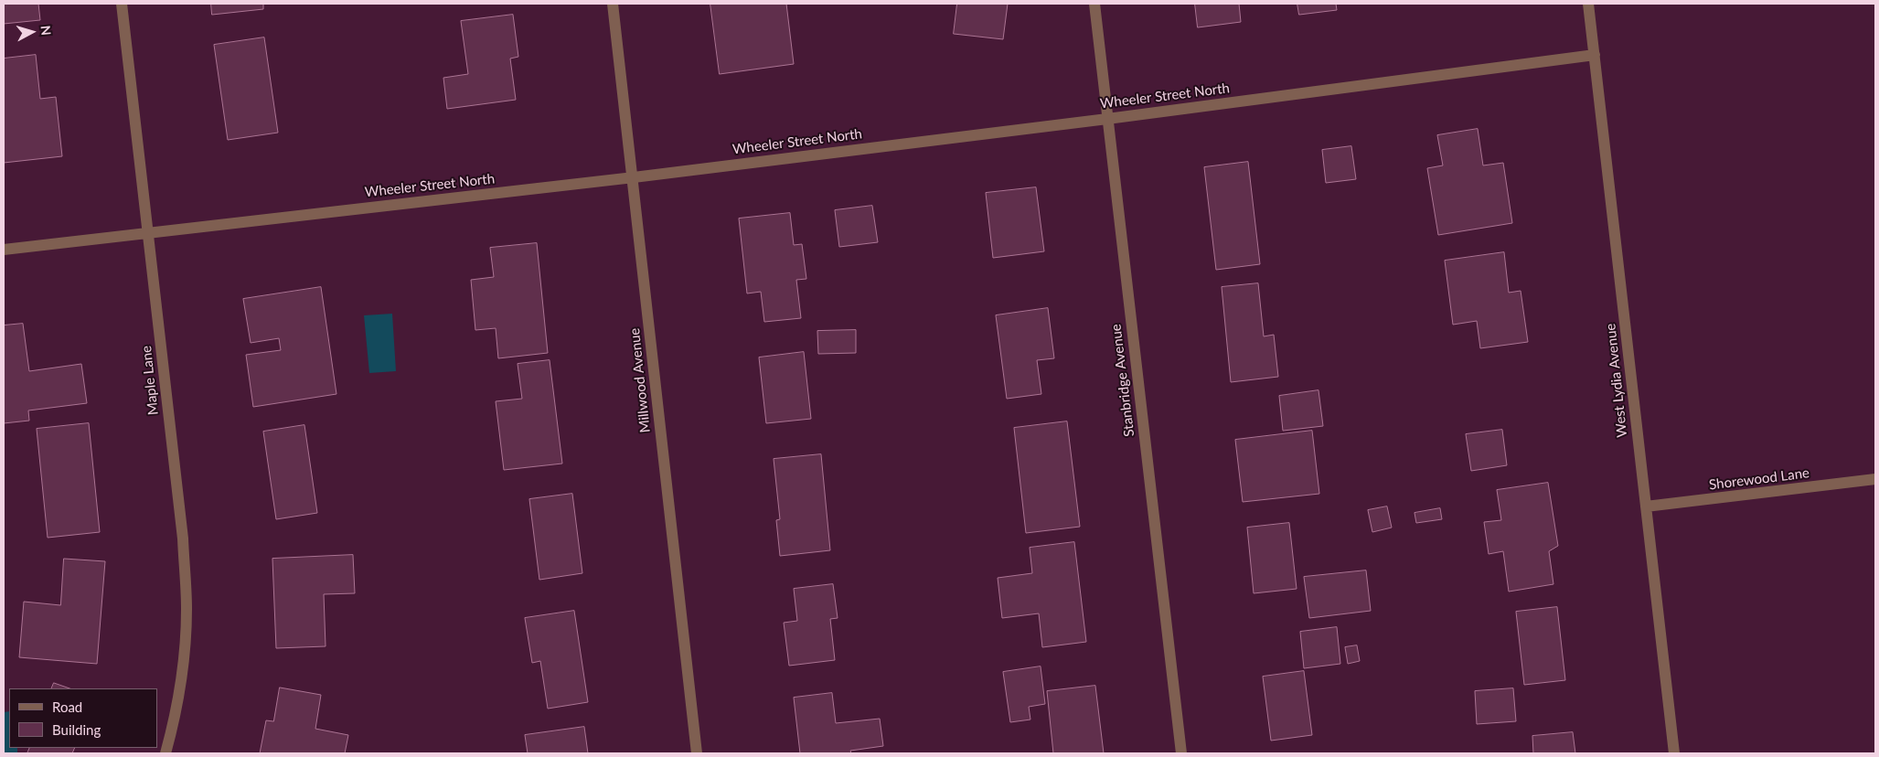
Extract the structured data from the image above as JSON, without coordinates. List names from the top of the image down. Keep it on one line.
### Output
{"streets":{"street":["Wheeler Street North","Maple Lane","Millwood Avenue","Stanbridge Avenue","West Lydia Avenue","Shorewood Lane"]},"crossings":[["Wheeler Street North","Maple Lane"],["Wheeler Street North","Millwood Avenue"],["Wheeler Street North","Stanbridge Avenue"],["Wheeler Street North","West Lydia Avenue"],["West Lydia Avenue","Shorewood Lane"]],"legend":["Road","Building"],"north":"right"}
